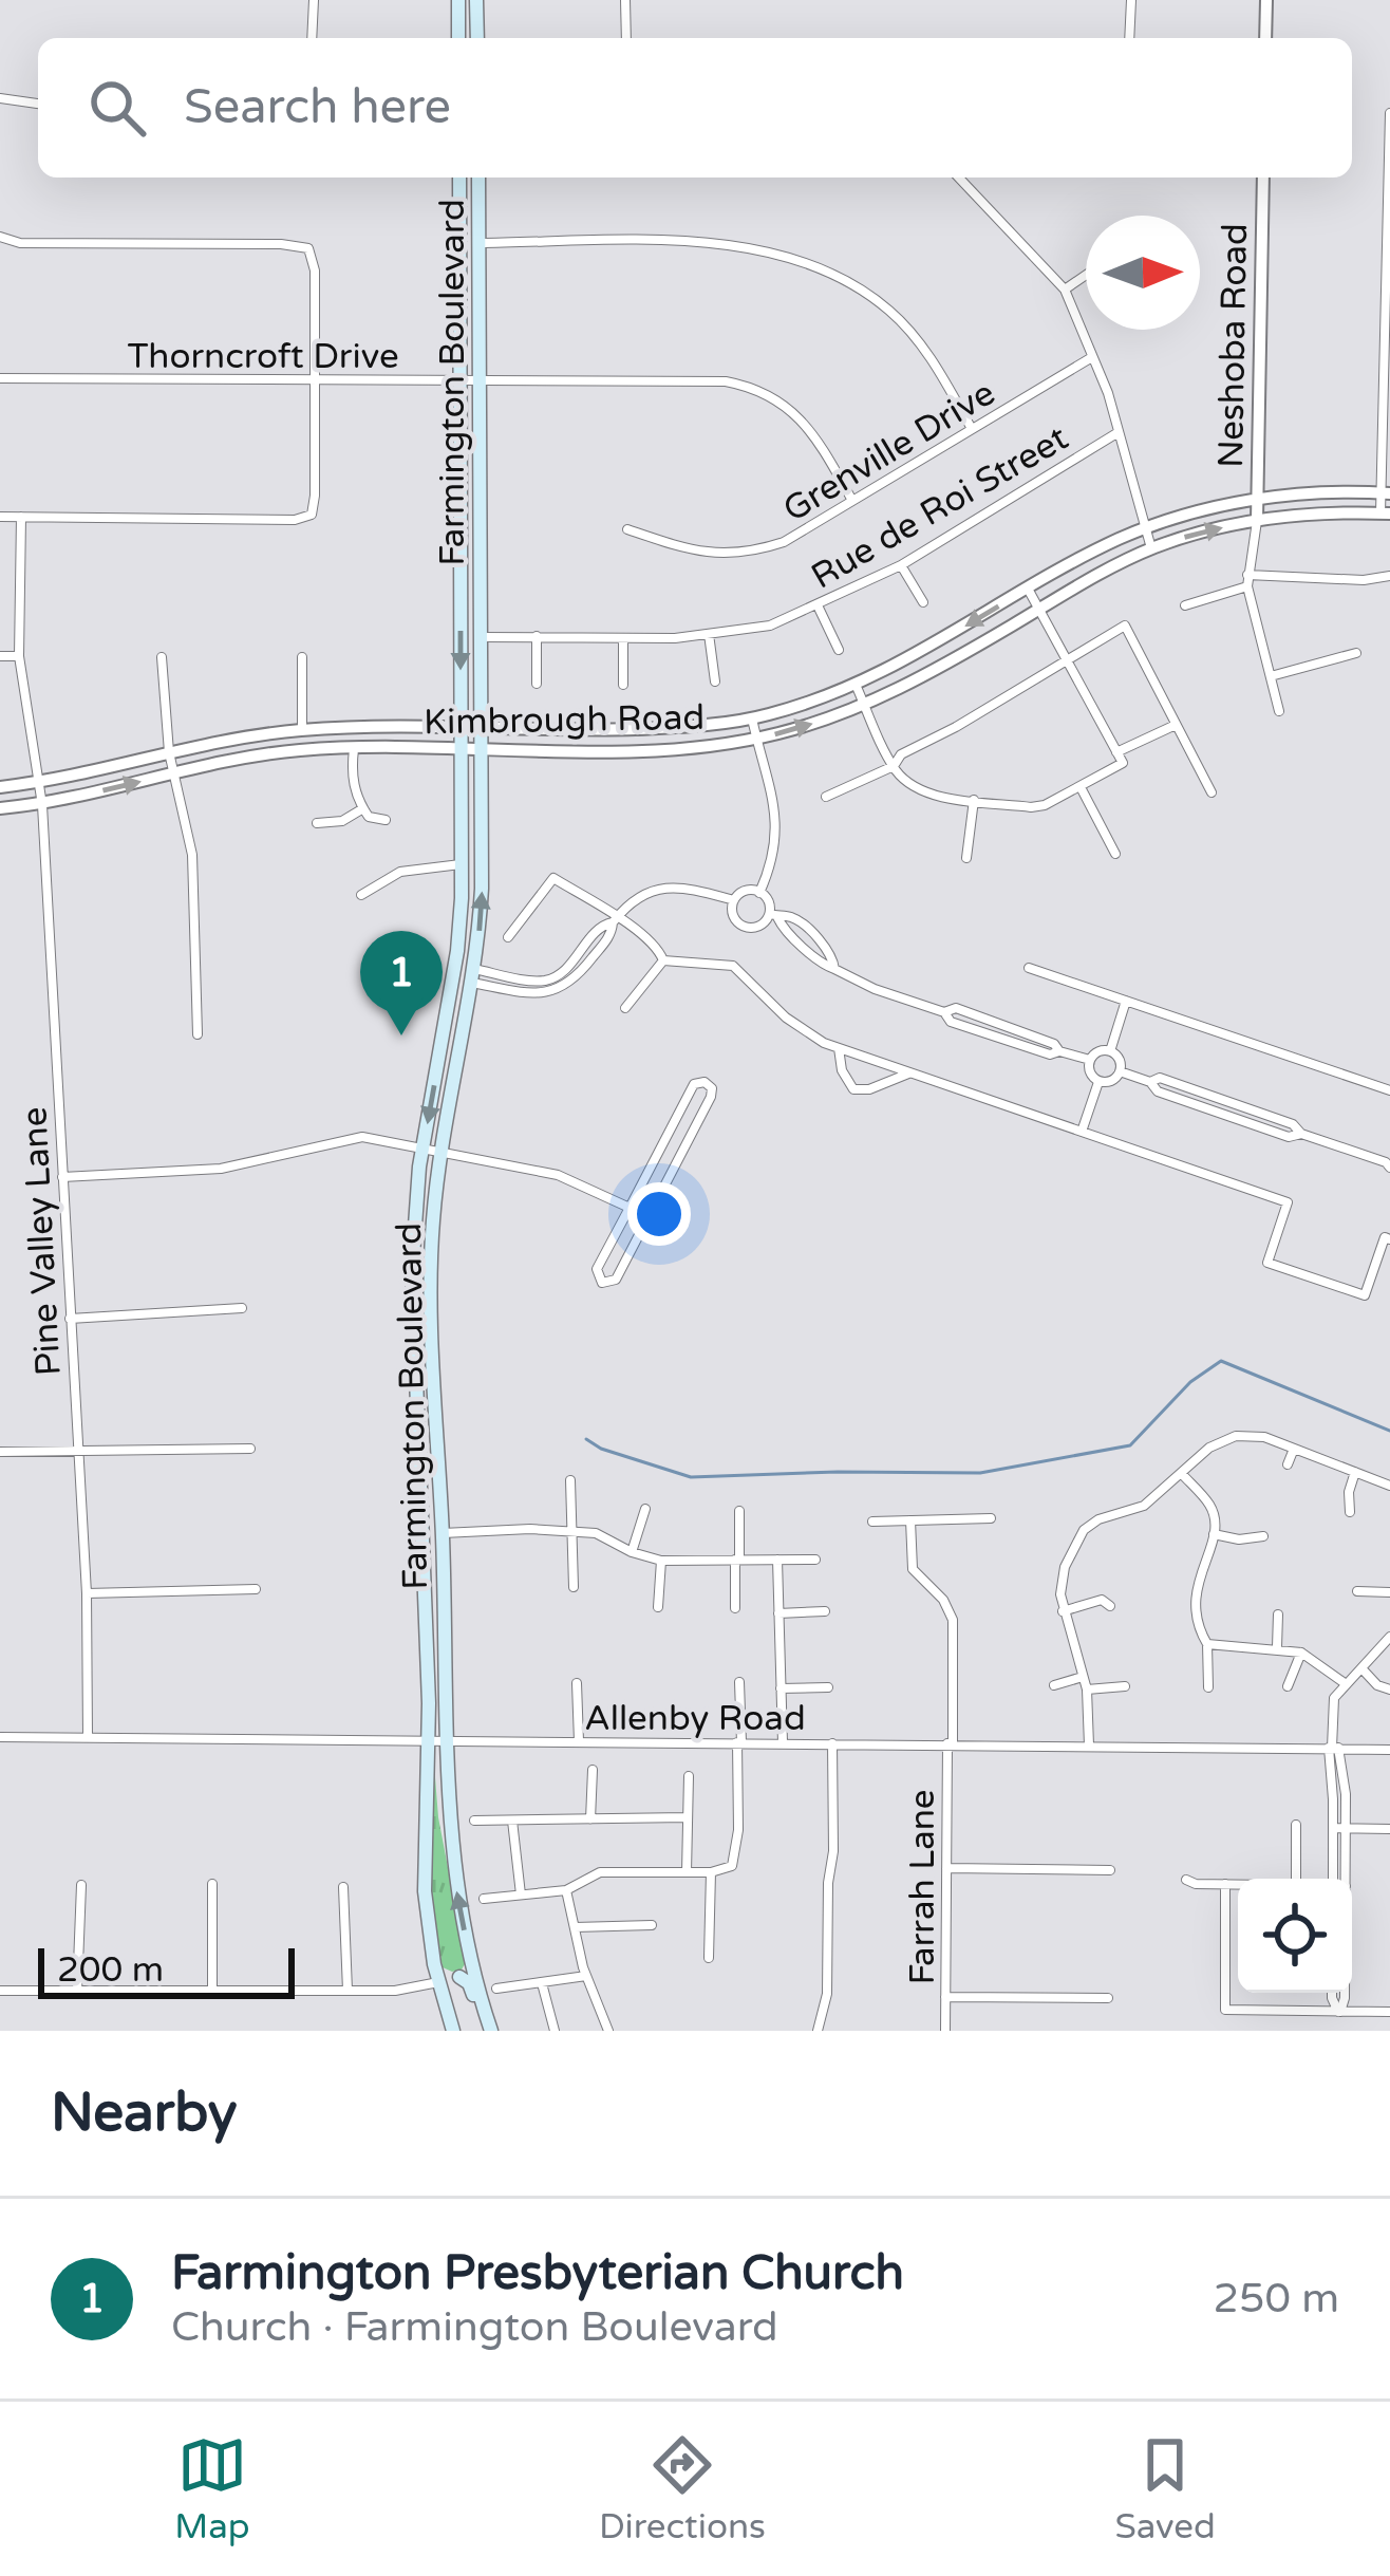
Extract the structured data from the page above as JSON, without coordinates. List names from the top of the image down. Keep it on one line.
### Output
{"streets":{"main road":["Farmington Boulevard"],"street":["Neshoba Road","Thorncroft Drive","Grenville Drive","Rue de Roi Street","Kimbrough Road","Pine Valley Lane","Allenby Road","Farrah Lane"]},"crossings":[["Neshoba Road","Kimbrough Road"],["Thorncroft Drive","Farmington Boulevard"],["Thorncroft Drive","Grenville Drive"],["Farmington Boulevard","Rue de Roi Street"],["Farmington Boulevard","Kimbrough Road"],["Farmington Boulevard","Allenby Road"],["Kimbrough Road","Pine Valley Lane"],["Pine Valley Lane","Allenby Road"],["Allenby Road","Farrah Lane"]],"scale_bar":"200 m","north":"right","page":{"search":"Search here","pins":"1","scale":"200 m","heading":"Nearby","list":[{"mark":"1","name":"Farmington Presbyterian Church","note":"Church · Farmington Boulevard","value":"250 m"}],"nav":["Map","Directions","Saved"]}}
